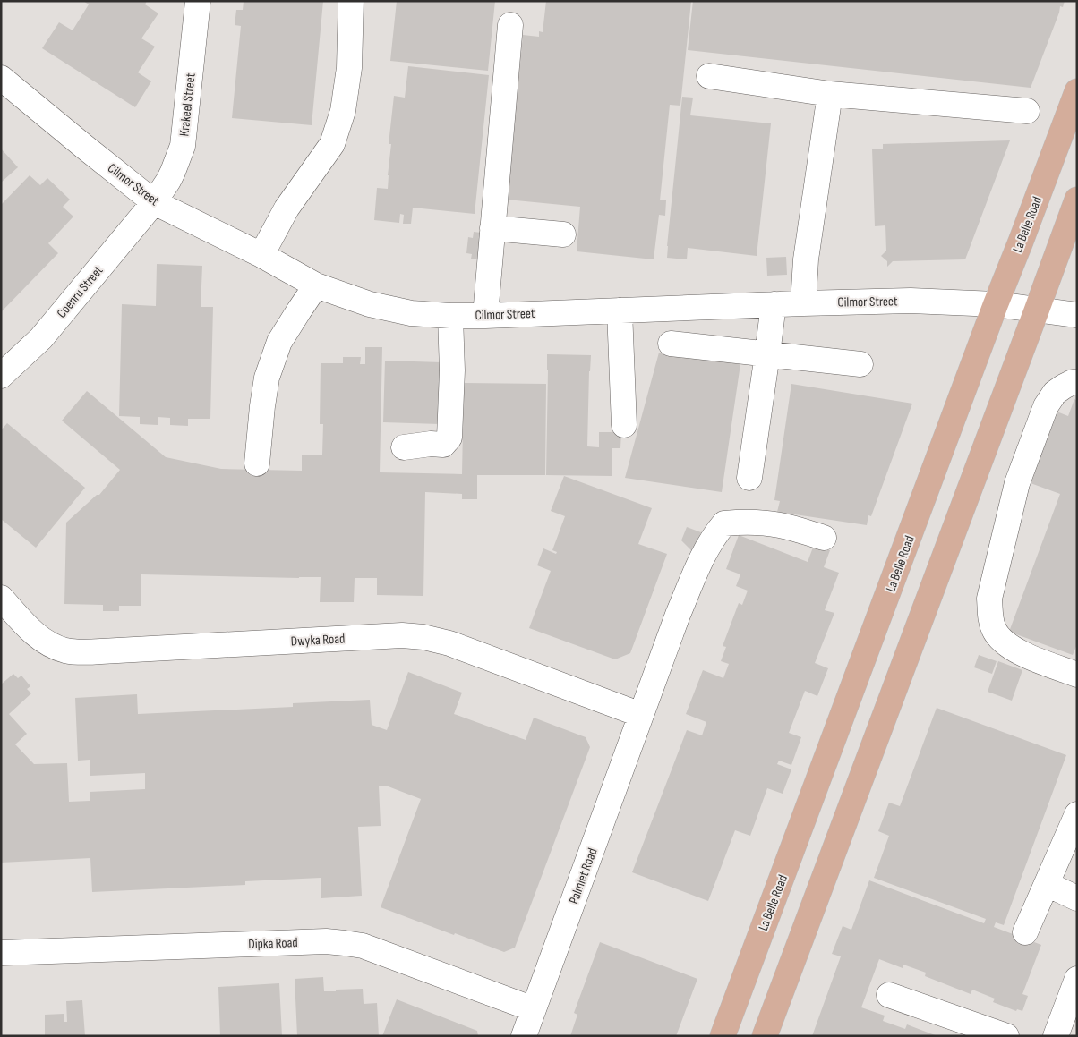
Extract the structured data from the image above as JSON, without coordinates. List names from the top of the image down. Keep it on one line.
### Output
{"streets":{"main road":["La Belle Road"],"street":["Krakeel Street","Cilmor Street","Coenru Street","Dwyka Road","Palmiet Road","Dipka Road"]},"crossings":[["Krakeel Street","Cilmor Street"],["Krakeel Street","Coenru Street"],["Cilmor Street","La Belle Road"],["Cilmor Street","Coenru Street"],["Dwyka Road","Palmiet Road"],["Palmiet Road","Dipka Road"]]}
